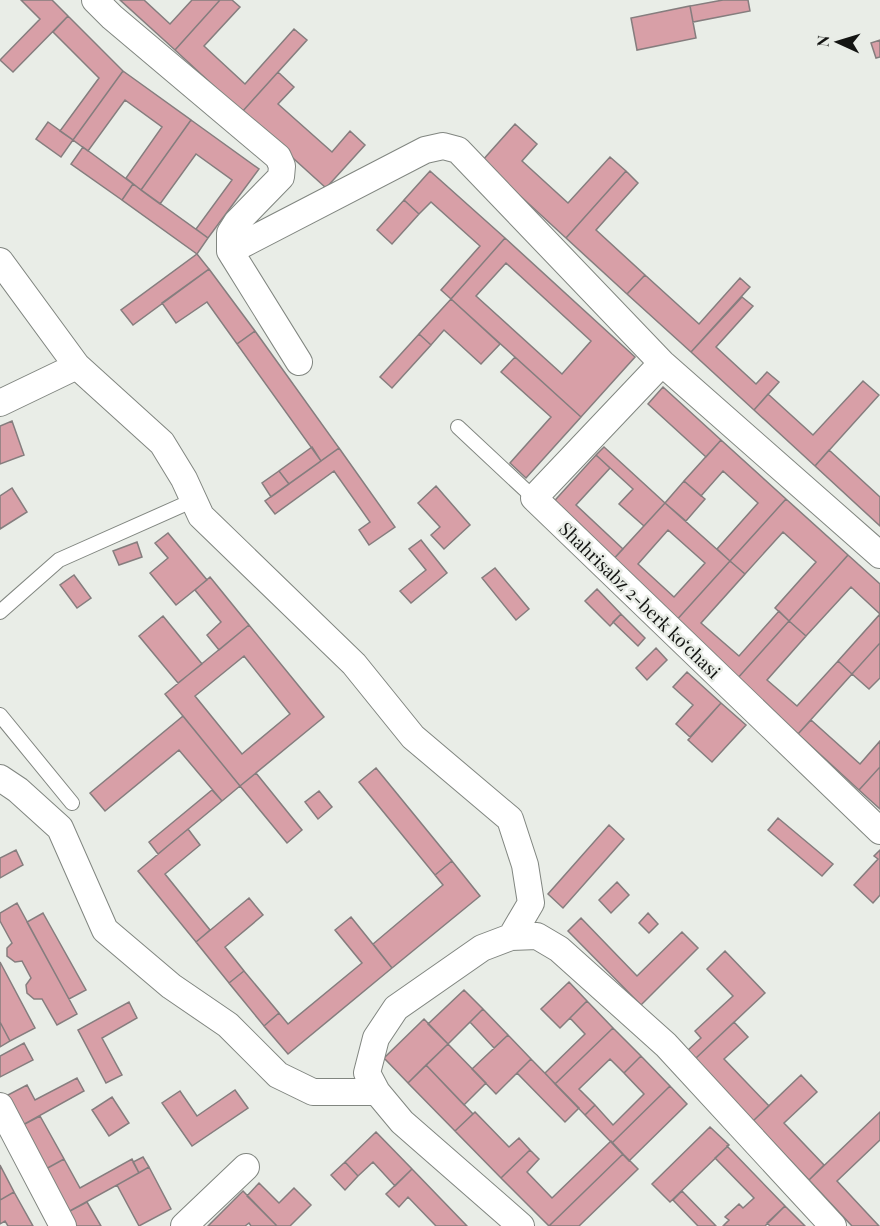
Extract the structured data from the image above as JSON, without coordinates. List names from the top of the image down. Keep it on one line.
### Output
{"streets":{"street":["Shahrisabz 2-berk koʻchasi"]},"north":"left"}
